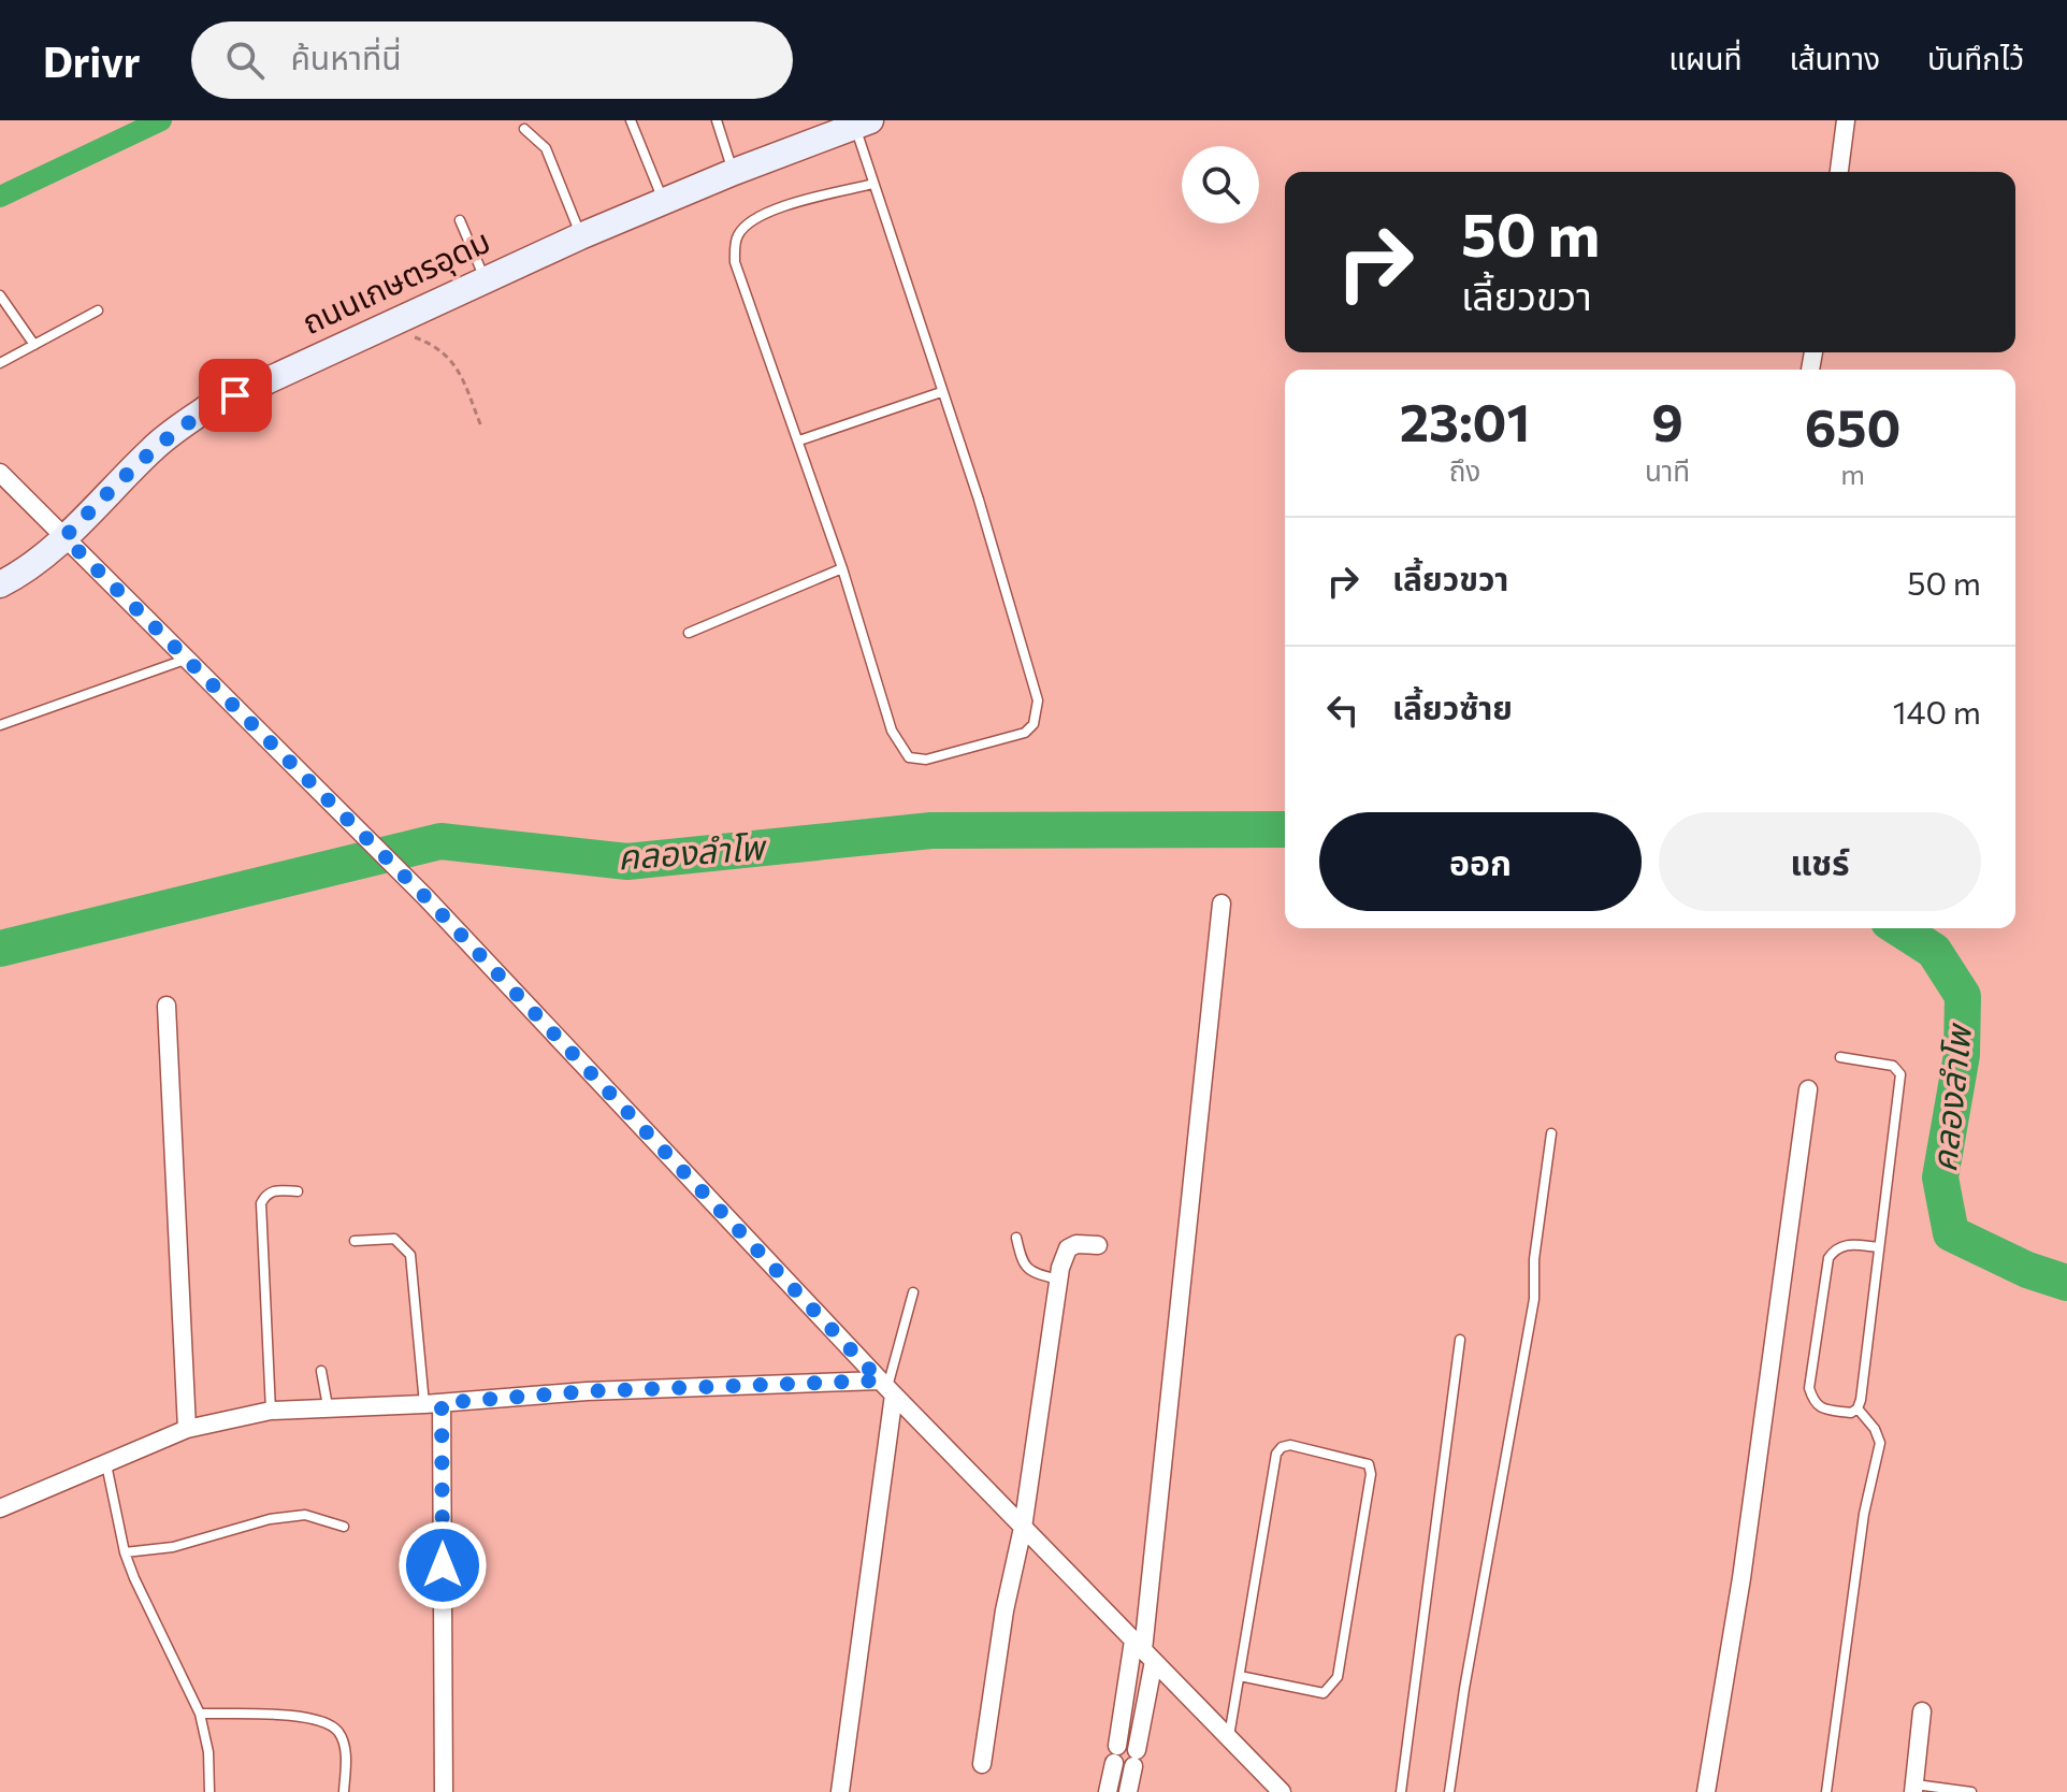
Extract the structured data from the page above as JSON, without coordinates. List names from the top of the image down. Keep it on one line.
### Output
{"streets":{"street":["ถนนเกษตรอุดม"]},"water":["คลองลำโพ"],"page":{"header":"Drivr","search":"ค้นหาที่นี่","nav":["แผนที่","เส้นทาง","บันทึกไว้"],"turn":["50 m","เลี้ยวขวา"],"eta":["23:01","ถึง","9","นาที","650","m"],"list":[{"name":"เลี้ยวขวา","value":"50 m"},{"name":"เลี้ยวซ้าย","value":"140 m"}],"buttons":["ออก","แชร์"]}}
